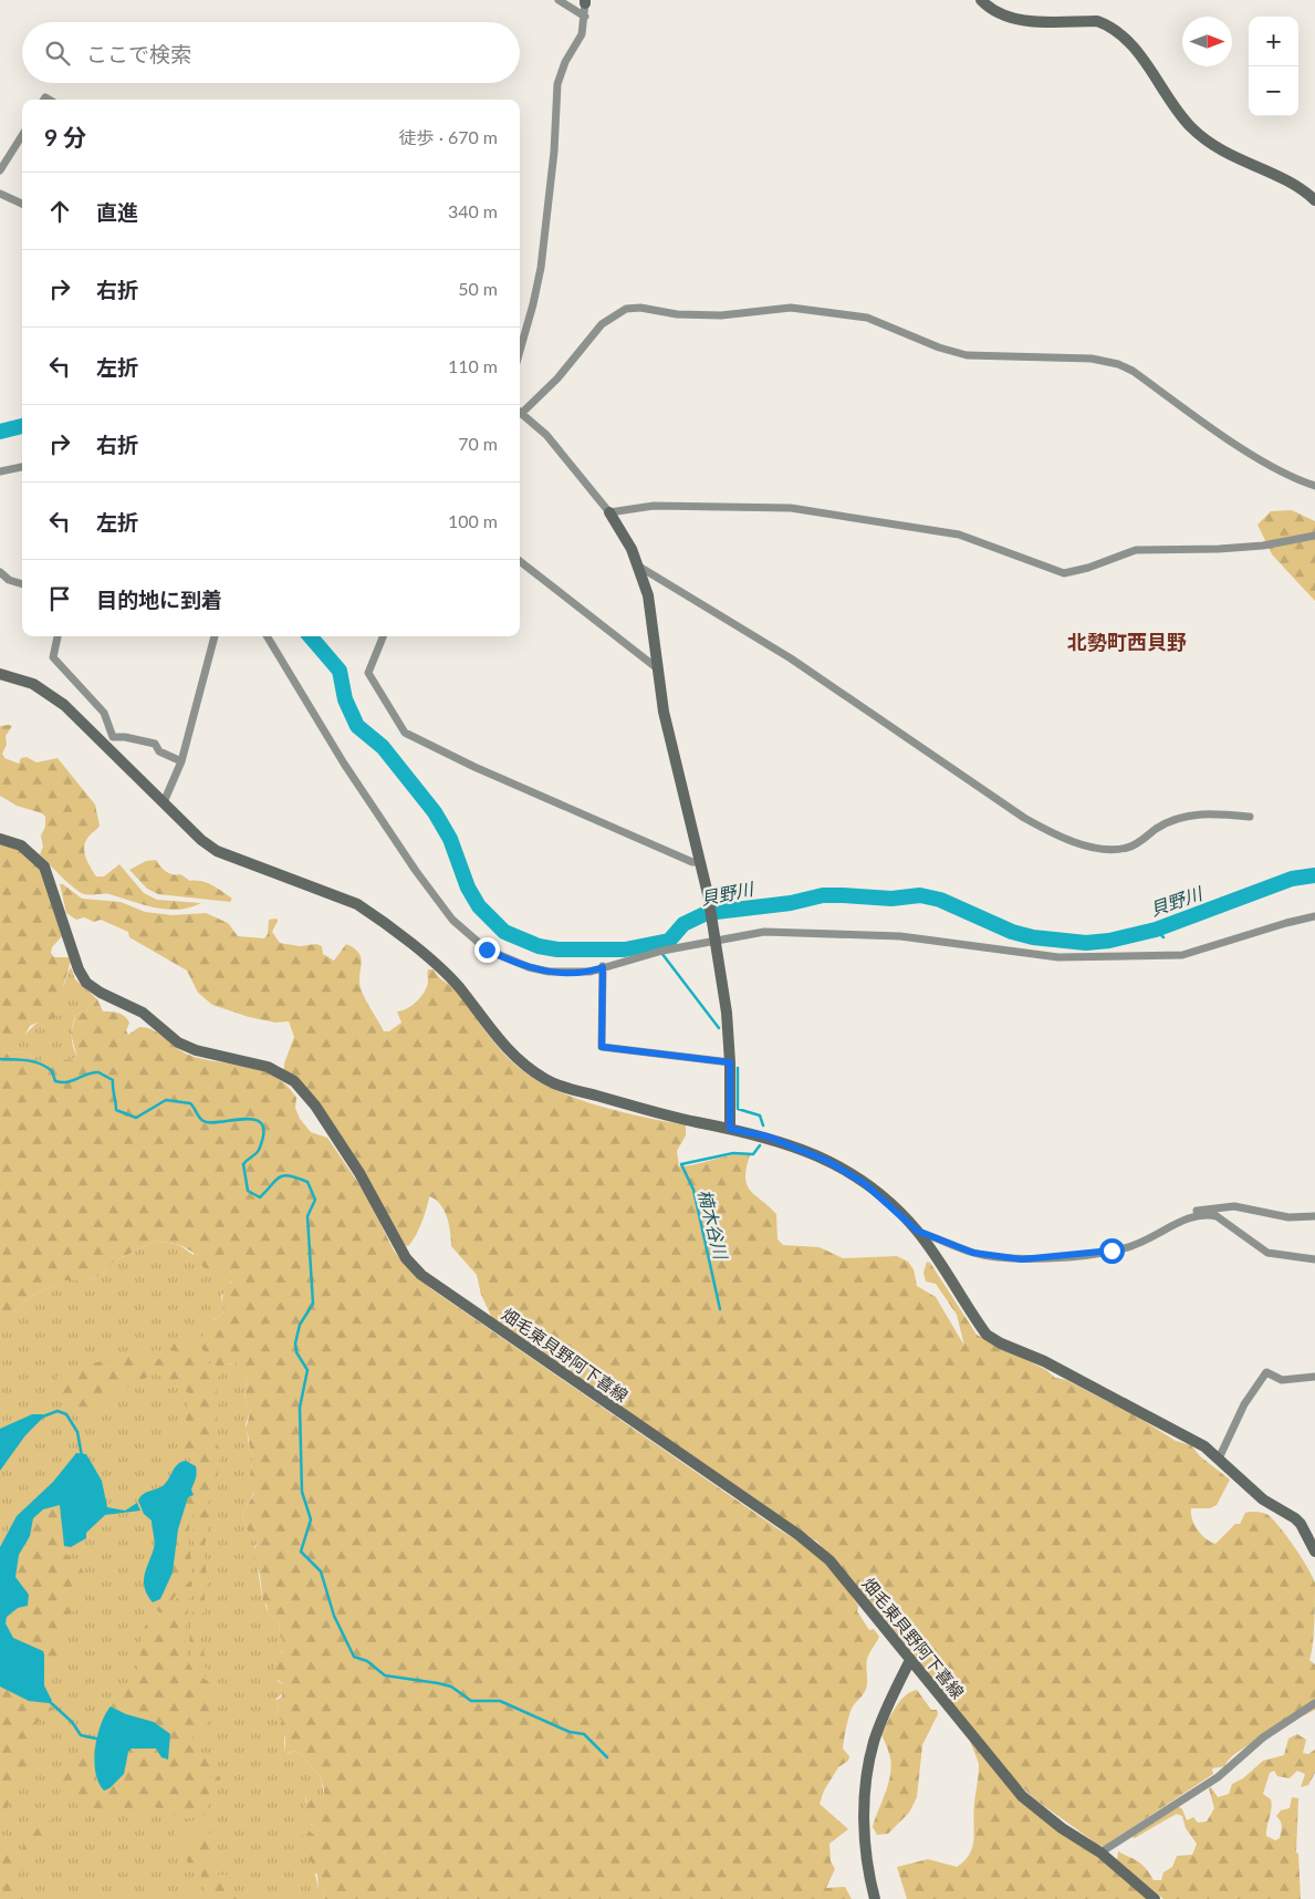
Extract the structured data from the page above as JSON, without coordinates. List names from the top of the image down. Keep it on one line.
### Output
{"streets":{"street":["畑毛東貝野阿下喜線"]},"districts":["北勢町西貝野"],"water":["貝野川","楠木谷川"],"north":"right","page":{"map_buttons":["+","−"],"search":"ここで検索","heading":["9 分","徒歩 · 670 m"],"list":[["直進","340 m"],["右折","50 m"],["左折","110 m"],["右折","70 m"],["左折","100 m"],"目的地に到着"]}}
